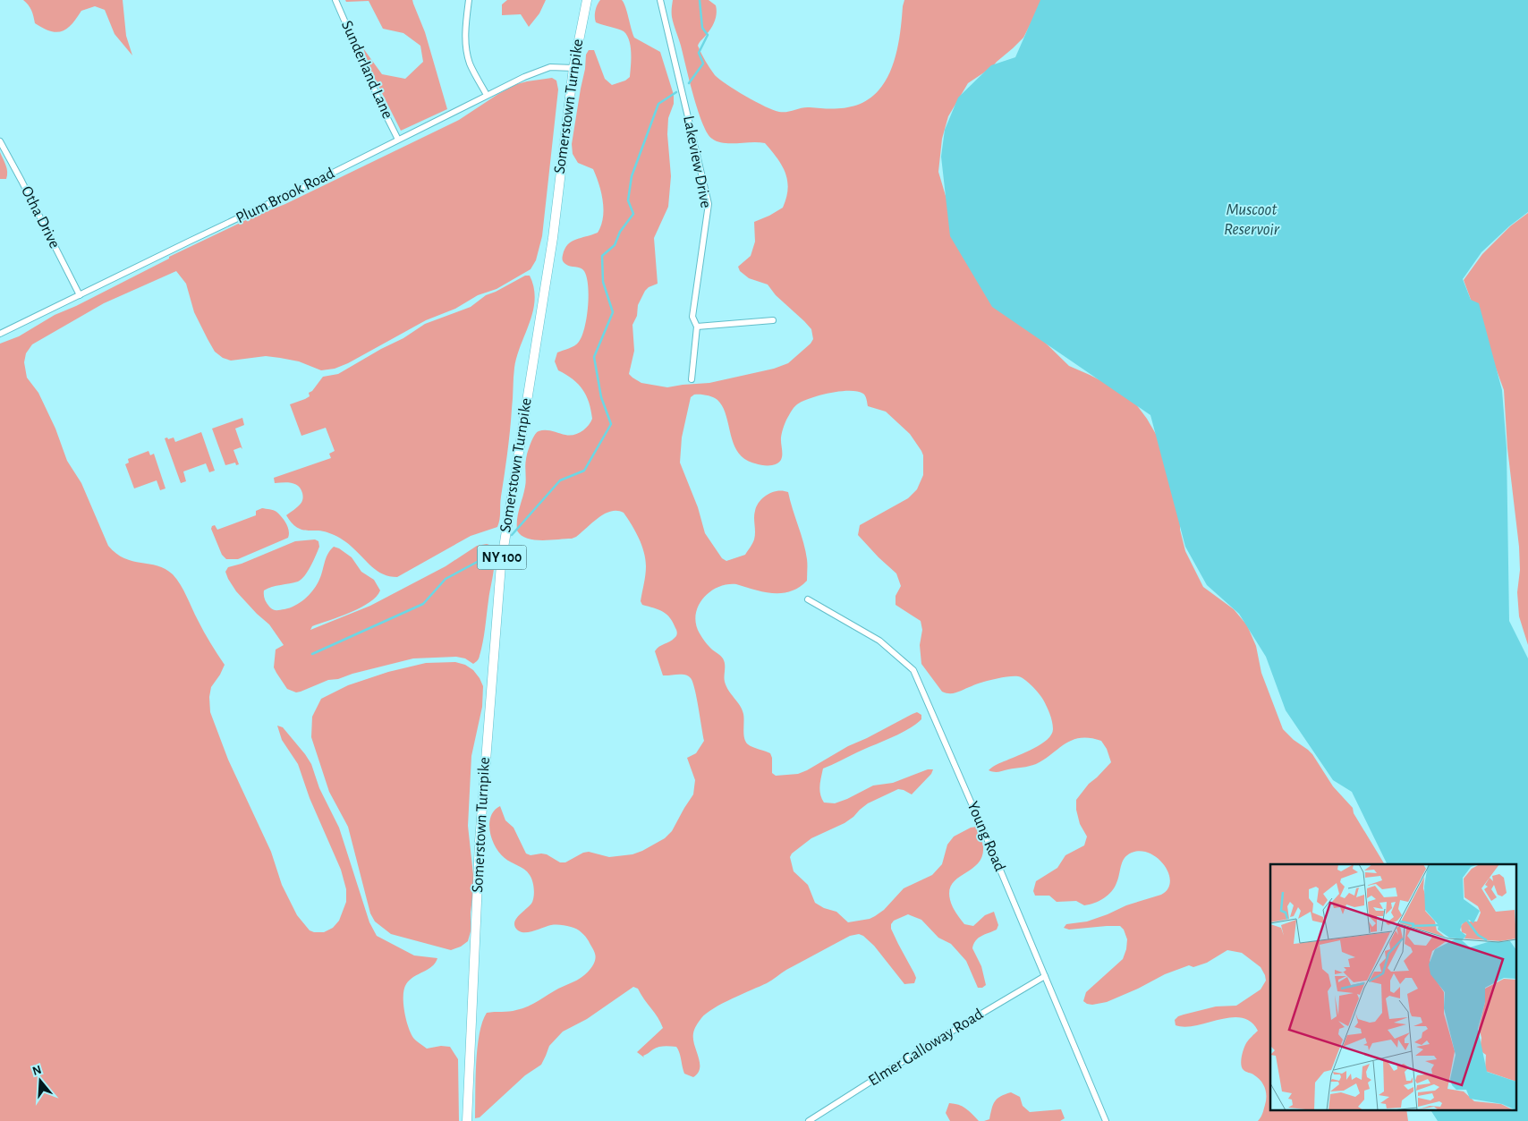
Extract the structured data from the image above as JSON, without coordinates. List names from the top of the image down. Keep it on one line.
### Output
{"streets":{"main road":["Somerstown Turnpike","NY 100"],"street":["Sunderland Lane","Lakeview Drive","Plum Brook Road","Otha Drive","Young Road","Elmer Galloway Road"]},"crossings":[["Sunderland Lane","Plum Brook Road"],["Somerstown Turnpike","Plum Brook Road"],["Plum Brook Road","Otha Drive"],["Young Road","Elmer Galloway Road"]],"water":["Muscoot Reservoir"],"north":"top"}
